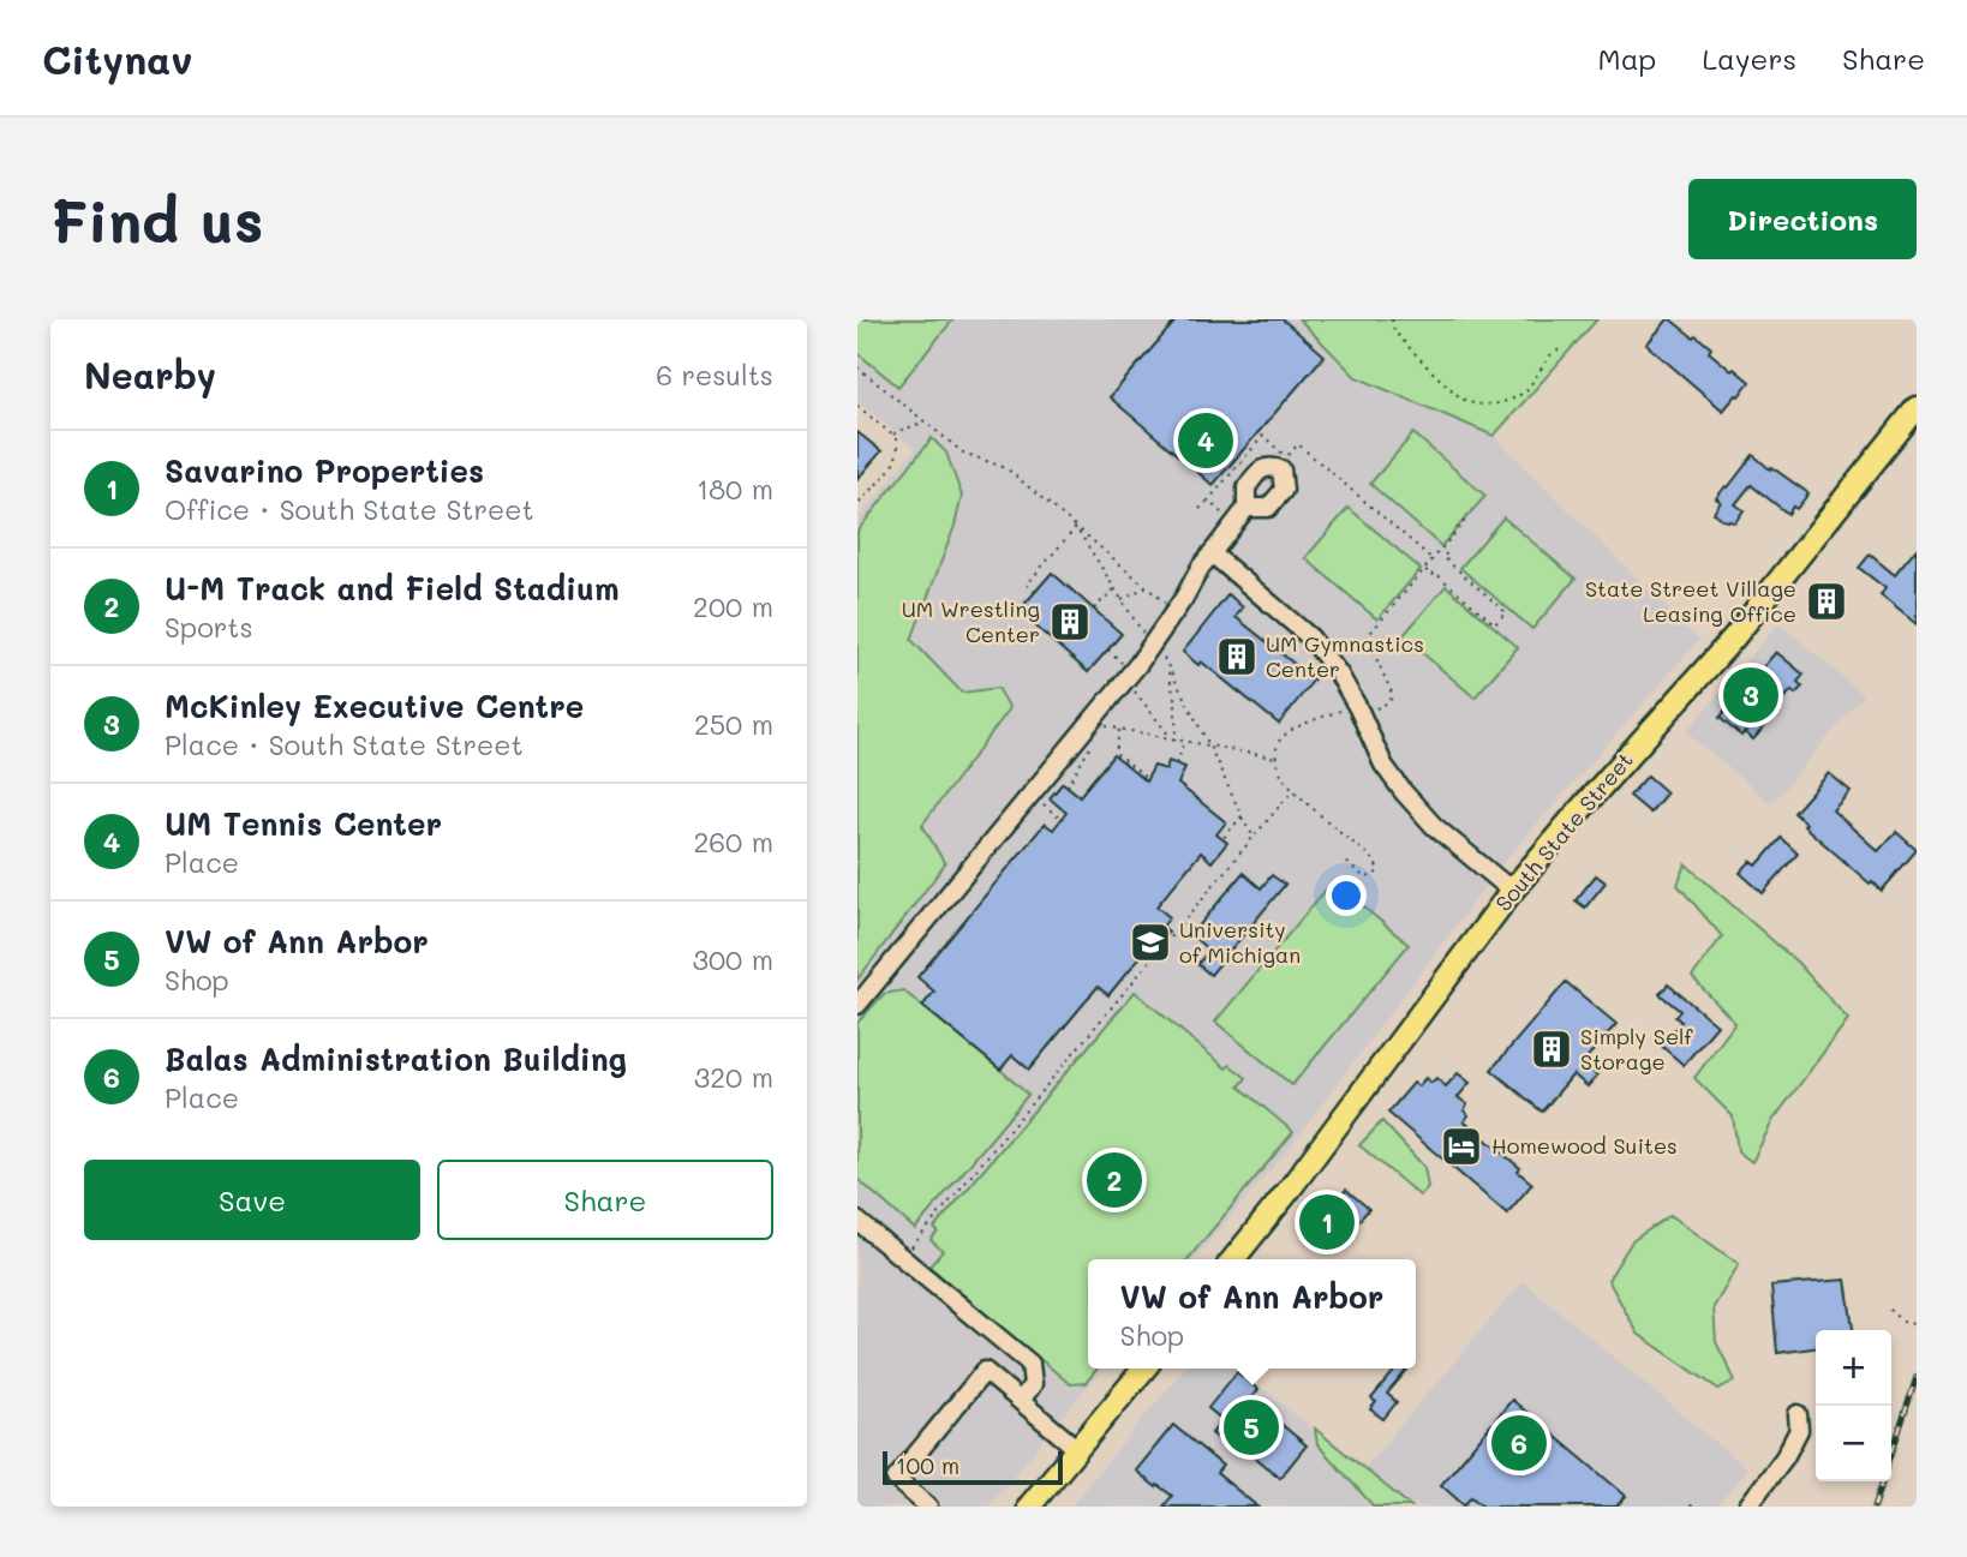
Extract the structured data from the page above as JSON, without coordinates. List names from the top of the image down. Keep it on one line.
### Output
{"streets":{"main road":["South State Street"]},"places":{"building":["State Street Village Leasing Office","UM Wrestling Center","UM Gymnastics Center","Simply Self Storage"],"school or university":["University of Michigan"],"hotel":["Homewood Suites"]},"scale_bar":"100 m","page":{"header":"Citynav","nav":["Map","Layers","Share"],"buttons":["Directions",["Save","Share"]],"title":"Find us","heading":["Nearby","6 results"],"pins":["4","3","2","1","5","6"],"list":[{"mark":"1","name":"Savarino Properties","note":"Office · South State Street","value":"180 m"},{"mark":"2","name":"U-M Track and Field Stadium","note":"Sports","value":"200 m"},{"mark":"3","name":"McKinley Executive Centre","note":"Place · South State Street","value":"250 m"},{"mark":"4","name":"UM Tennis Center","note":"Place","value":"260 m"},{"mark":"5","name":"VW of Ann Arbor","note":"Shop","value":"300 m"},{"mark":"6","name":"Balas Administration Building","note":"Place","value":"320 m"}],"popup":["VW of Ann Arbor","Shop"],"map_buttons":["+","−"],"scale":"100 m"}}
